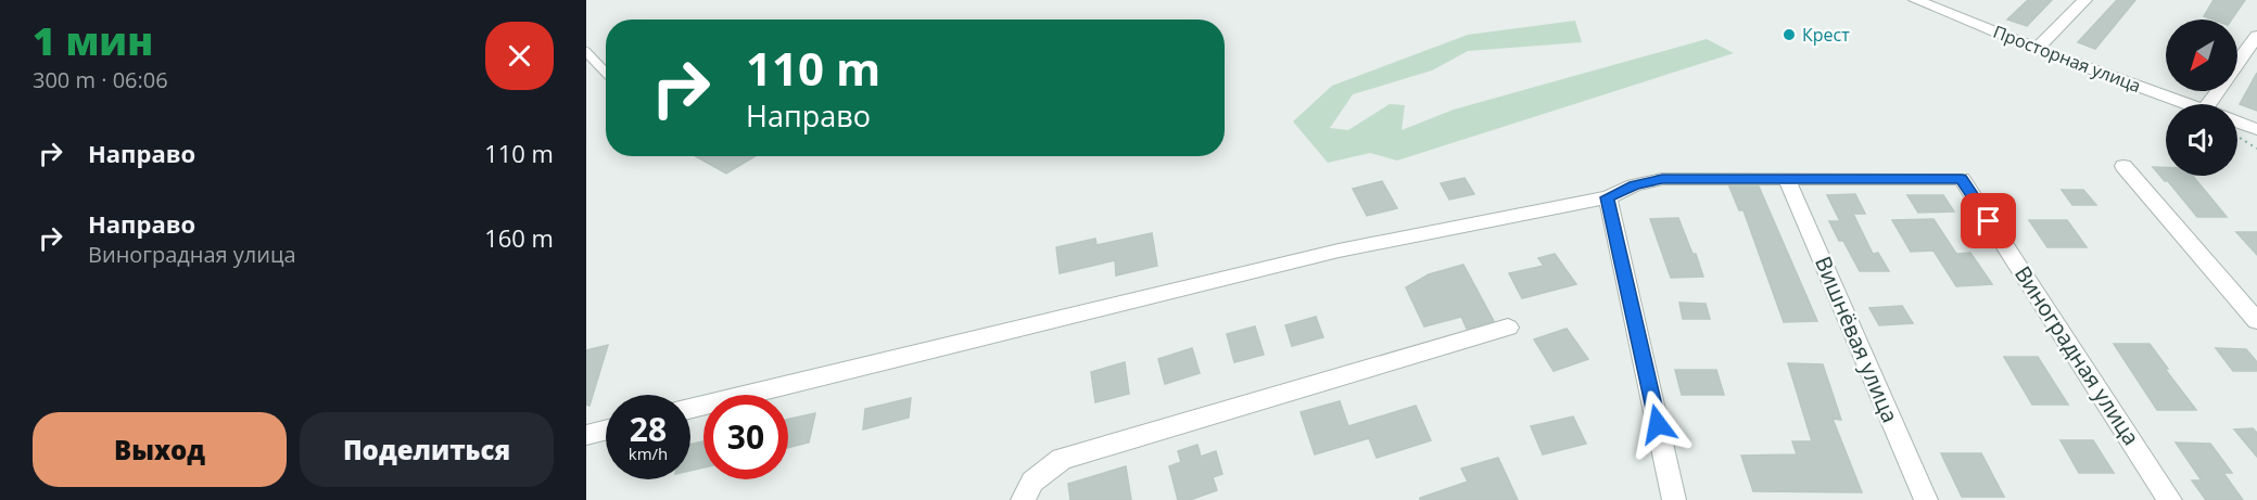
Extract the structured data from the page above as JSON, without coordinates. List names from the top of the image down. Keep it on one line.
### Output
{"streets":{"street":["Просторная улица","Вишнёвая улица","Виноградная улица"]},"crossings":[["Вишнёвая улица","Виноградная улица"]],"places":["Крест"],"north":"bottom left","page":{"heading":["1 мин","300 m · 06:06"],"turn":["110 m","Направо"],"list":[{"name":"Направо","value":"110 m"},{"name":"Направо","note":"Виноградная улица","value":"160 m"}],"speed":"28 km/h","limit":"30","buttons":["Выход","Поделиться"]}}
